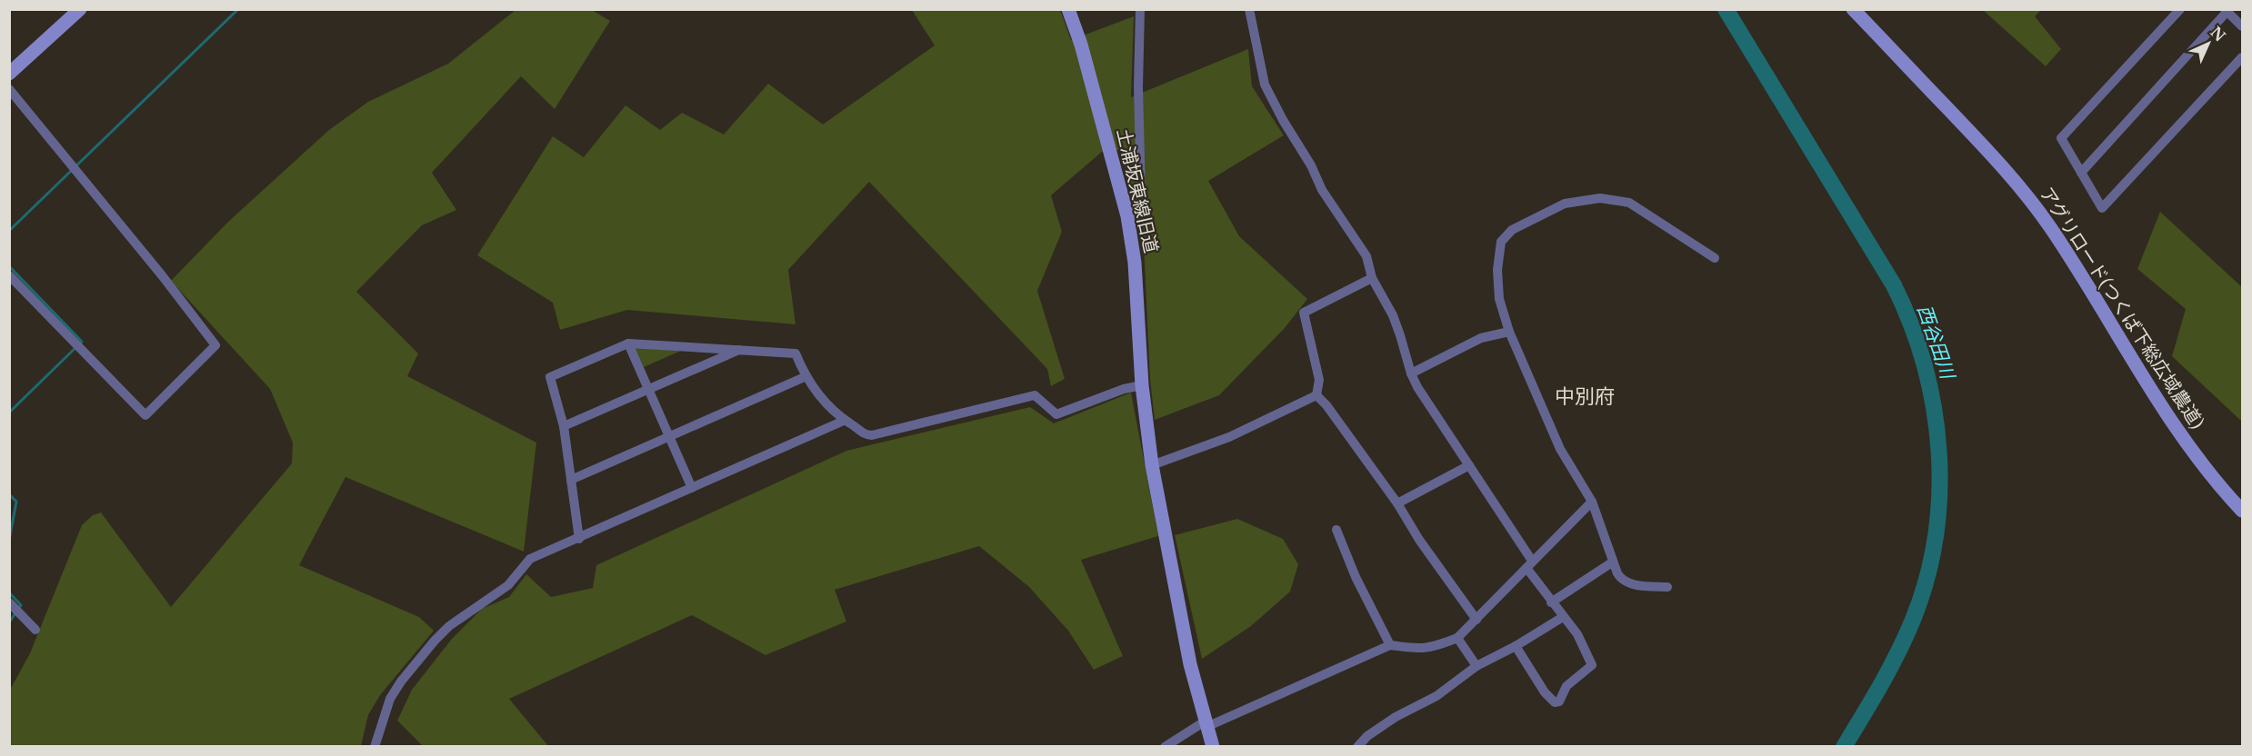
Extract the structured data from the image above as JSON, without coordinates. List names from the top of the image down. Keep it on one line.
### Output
{"streets":{"street":["土浦坂東線旧道","アグリロード(つくば下総広域農道)"]},"districts":["中別府"],"water":["西谷田川"],"north":"top right"}
